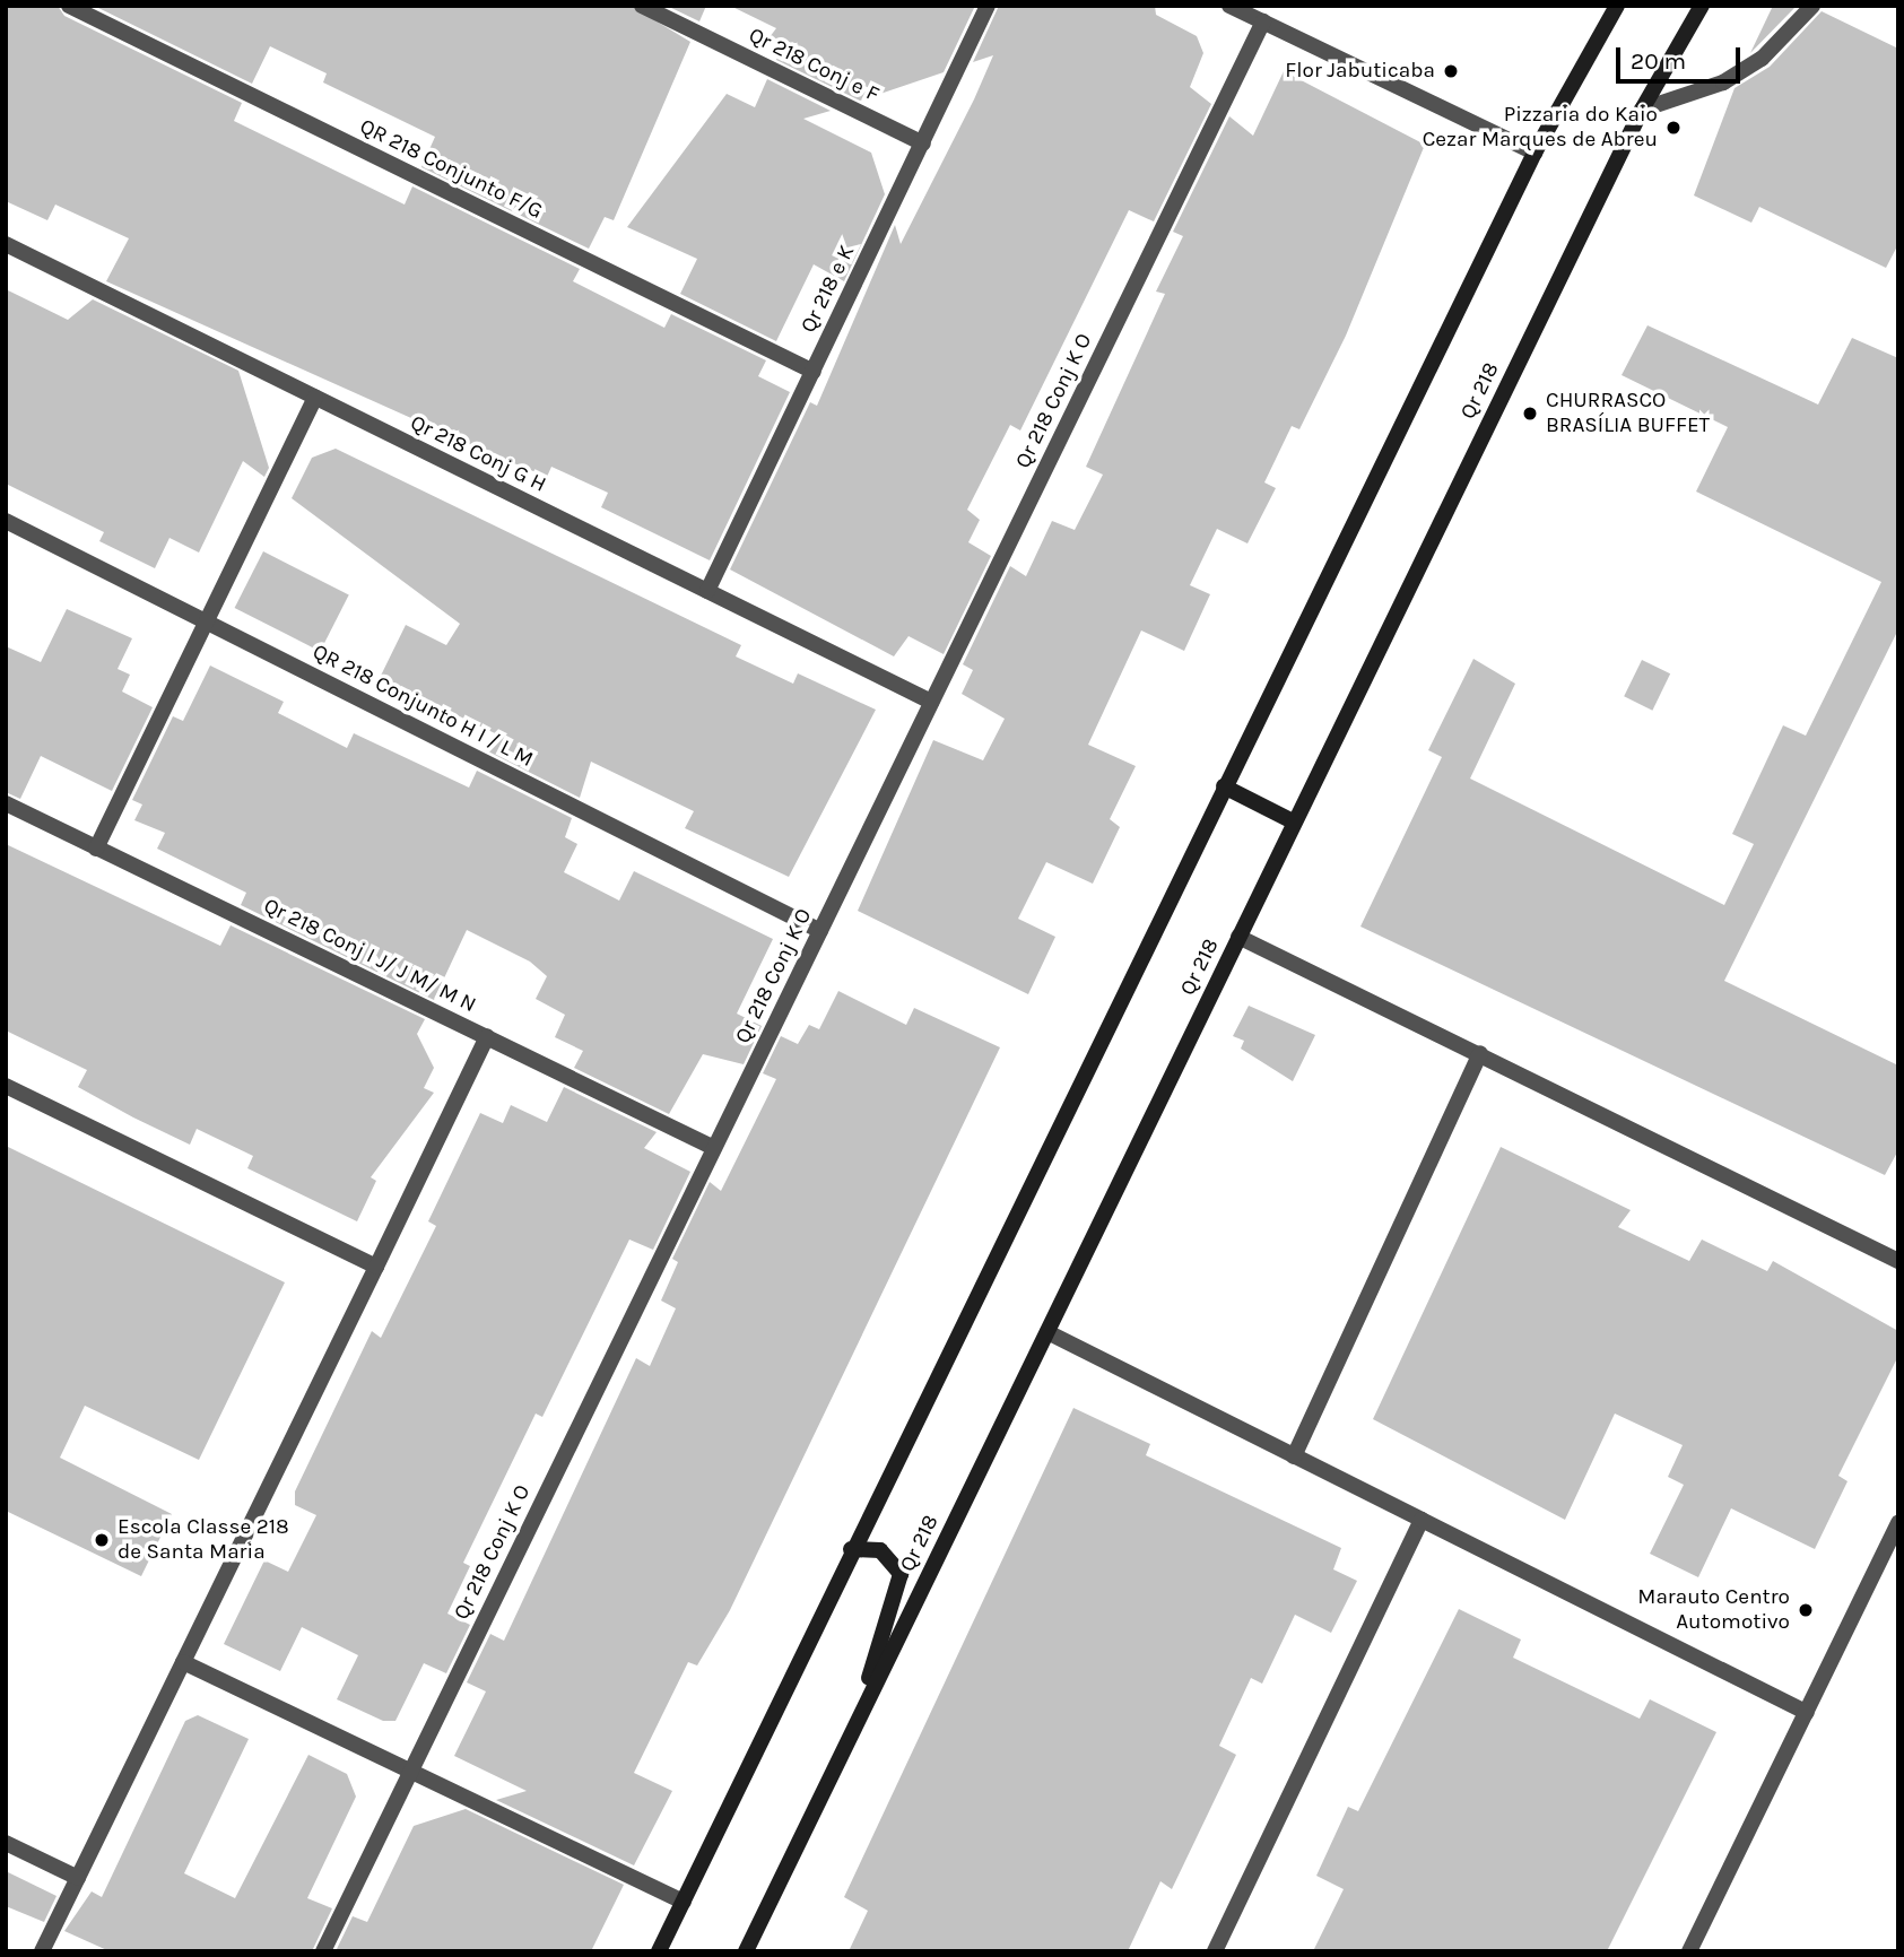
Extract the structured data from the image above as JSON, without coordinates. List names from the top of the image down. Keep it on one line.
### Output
{"streets":{"main road":["Qr 218"],"street":["Qr 218 Conj e F","QR 218 Conjunto F/G","Qr 218 e K","Qr 218 Conj K O","Qr 218 Conj G H","QR 218 Conjunto H I / L M","Qr 218 Conj I J/ J M/ M N"]},"crossings":[["Qr 218 Conj e F","Qr 218 e K"],["QR 218 Conjunto F/G","Qr 218 e K"],["Qr 218 e K","Qr 218 Conj G H"],["Qr 218 Conj K O","Qr 218 Conj G H"],["Qr 218 Conj K O","QR 218 Conjunto H I / L M"],["Qr 218 Conj K O","Qr 218 Conj I J/ J M/ M N"]],"places":["Flor Jabuticaba","Pizzaria do Kaio Cezar Marques de Abreu","CHURRASCO BRASÍLIA BUFFET","Escola Classe 218 de Santa Maria","Marauto Centro Automotivo"],"scale_bar":"20 m"}
